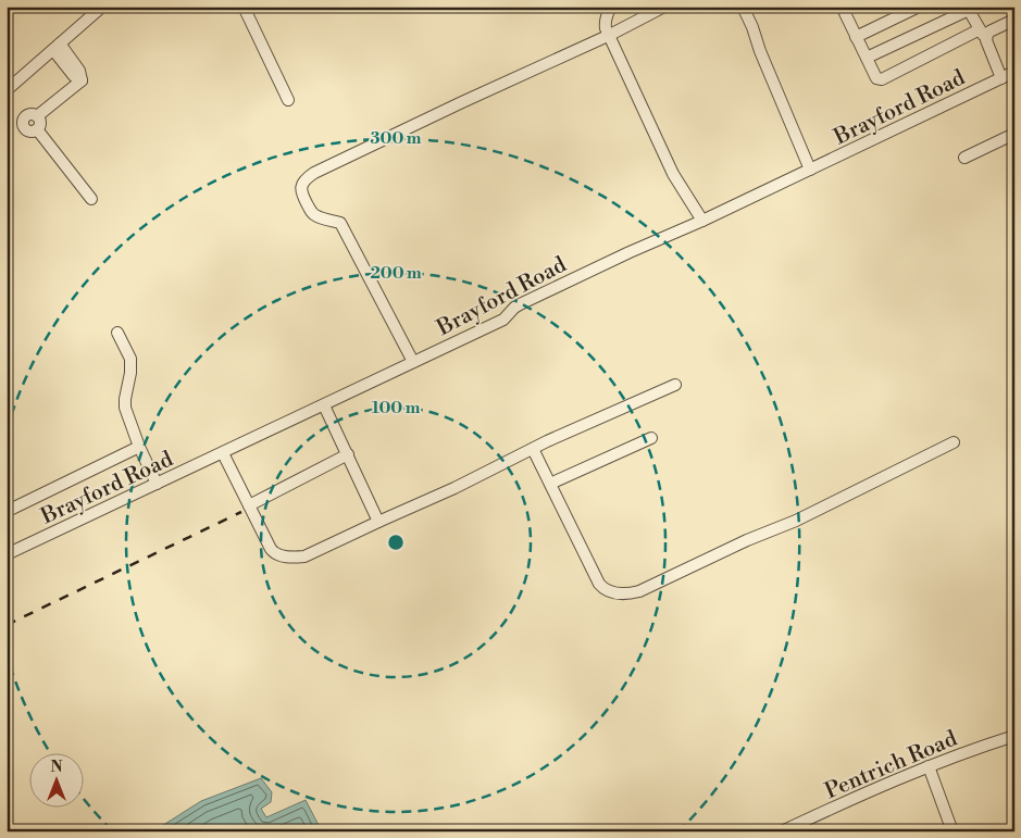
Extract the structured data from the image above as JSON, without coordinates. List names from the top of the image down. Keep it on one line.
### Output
{"streets":{"lane":["Brayford Road","Pentrich Road"]},"north":"top","rings":["300 m","200 m","100 m"]}
